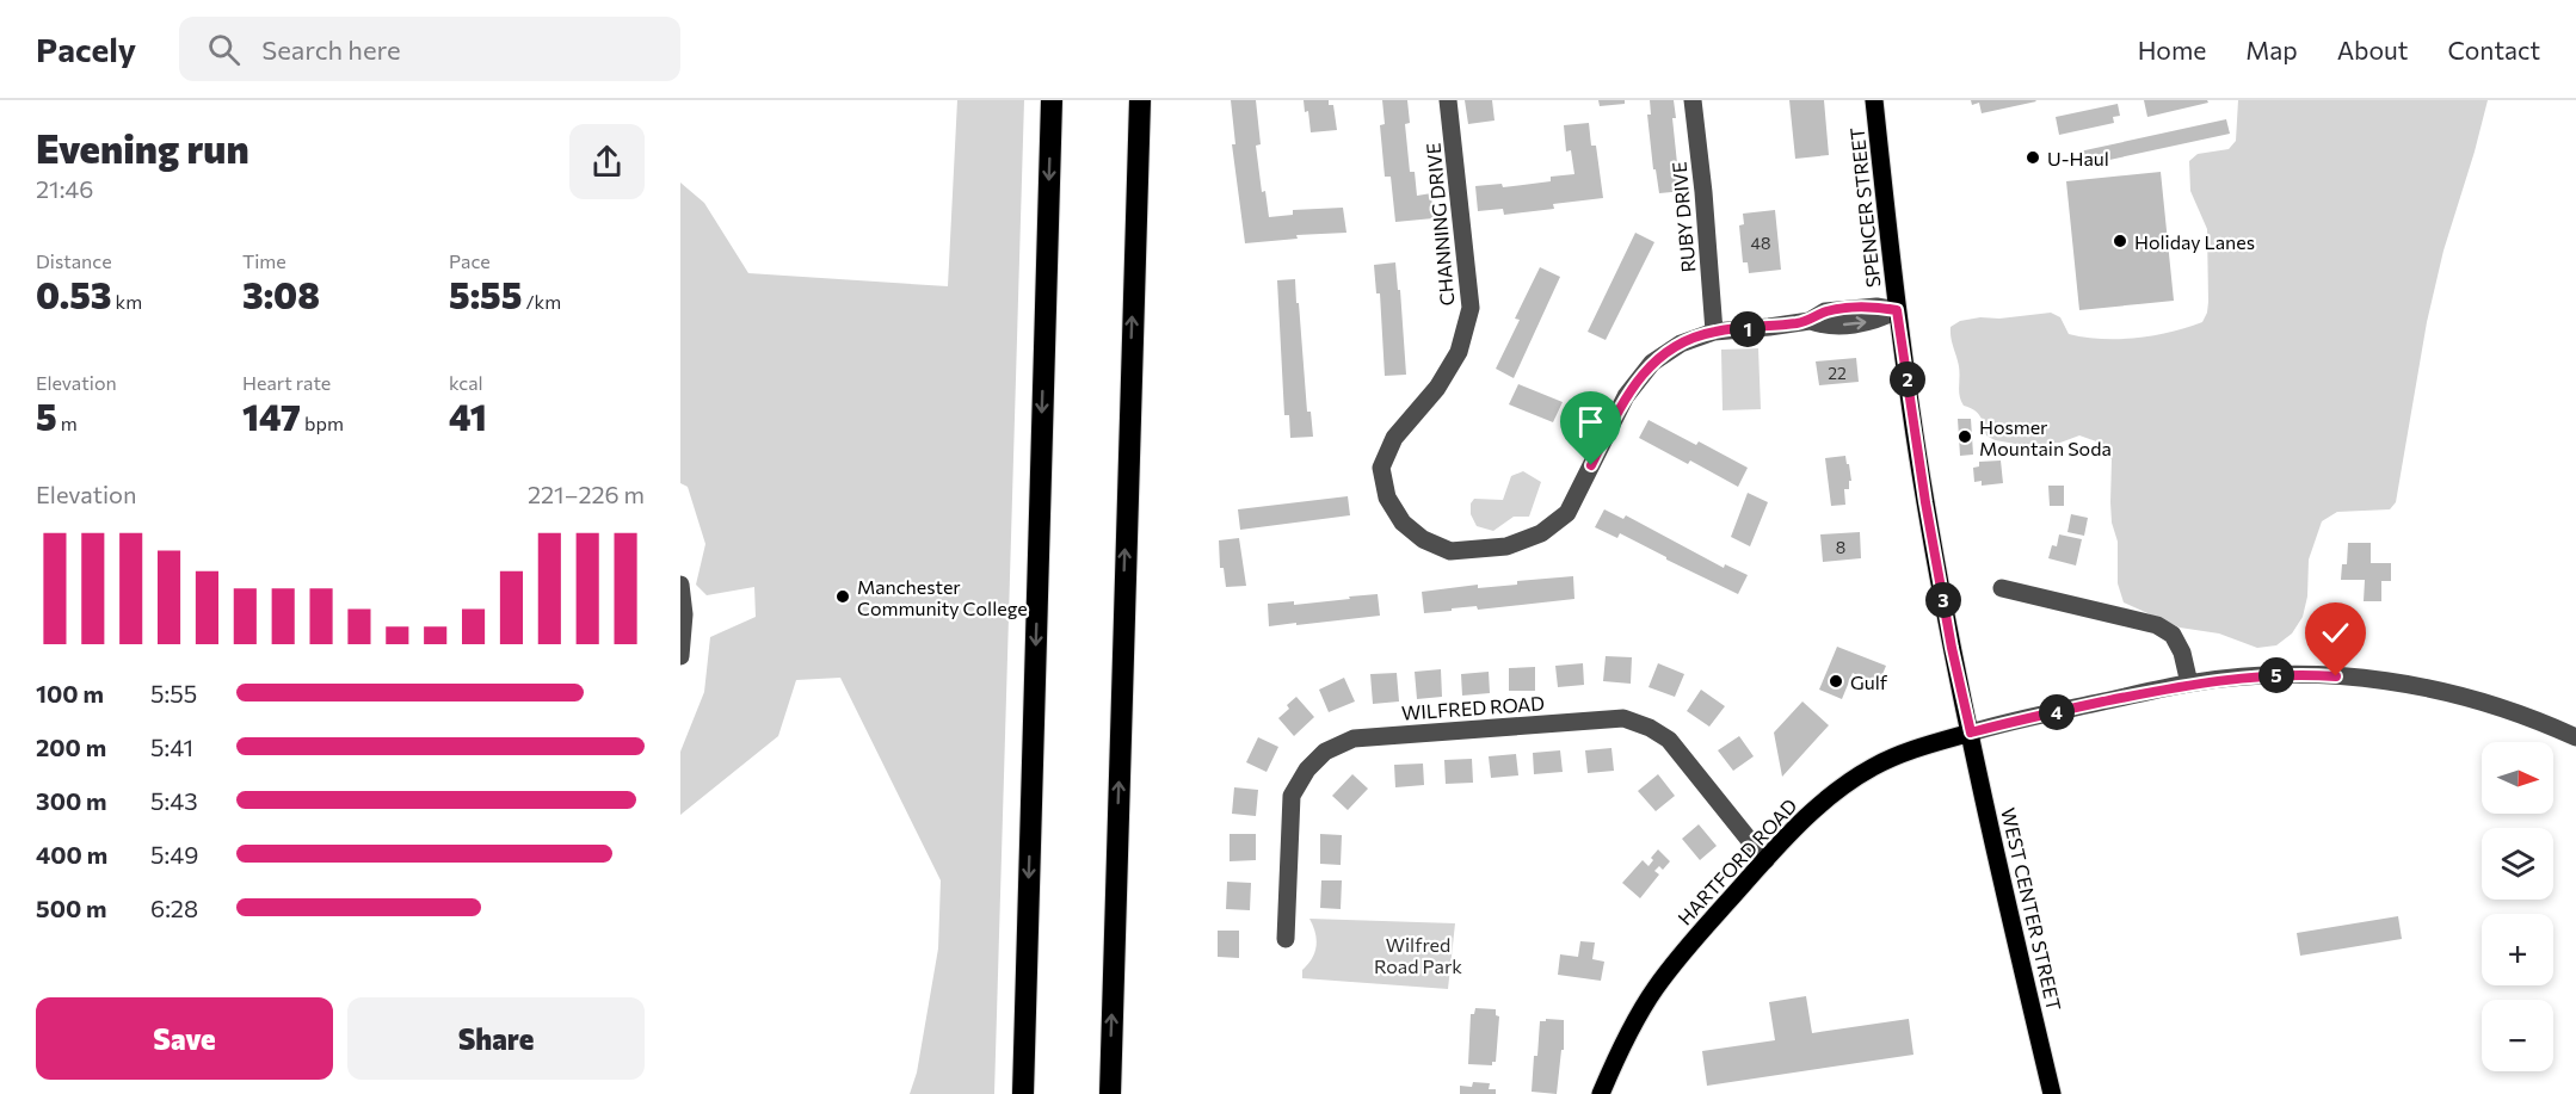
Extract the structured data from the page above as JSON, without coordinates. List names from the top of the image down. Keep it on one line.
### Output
{"streets":{"main road":["SPENCER STREET","HARTFORD ROAD","WEST CENTER STREET"],"street":["RUBY DRIVE","CHANNING DRIVE","WILFRED ROAD"]},"crossings":[["SPENCER STREET","CHANNING DRIVE"],["SPENCER STREET","HARTFORD ROAD"],["SPENCER STREET","WEST CENTER STREET"],["RUBY DRIVE","CHANNING DRIVE"],["WILFRED ROAD","HARTFORD ROAD"],["HARTFORD ROAD","WEST CENTER STREET"]],"parks":["Wilfred Road Park"],"places":["U-Haul","Holiday Lanes","Hosmer Mountain Soda","Manchester Community College","Gulf"],"house_numbers":["48","22","8"],"north":"right","page":{"header":"Pacely","search":"Search here","nav":["Home","Map","About","Contact"],"heading":["Evening run","21:46"],"stats":[["Distance","0.53 km"],["Time","3:08"],["Pace","5:55 /km"],["Elevation","5 m"],["Heart rate","147 bpm"],["kcal","41"]],"pins":["1","2","3","5","4"],"chart":["Elevation","221–226 m"],"list":[{"name":"100 m","note":"5:55"},{"name":"200 m","note":"5:41"},{"name":"300 m","note":"5:43"},{"name":"400 m","note":"5:49"},{"name":"500 m","note":"6:28"}],"map_buttons":["+","−"],"buttons":["Save","Share"]}}
